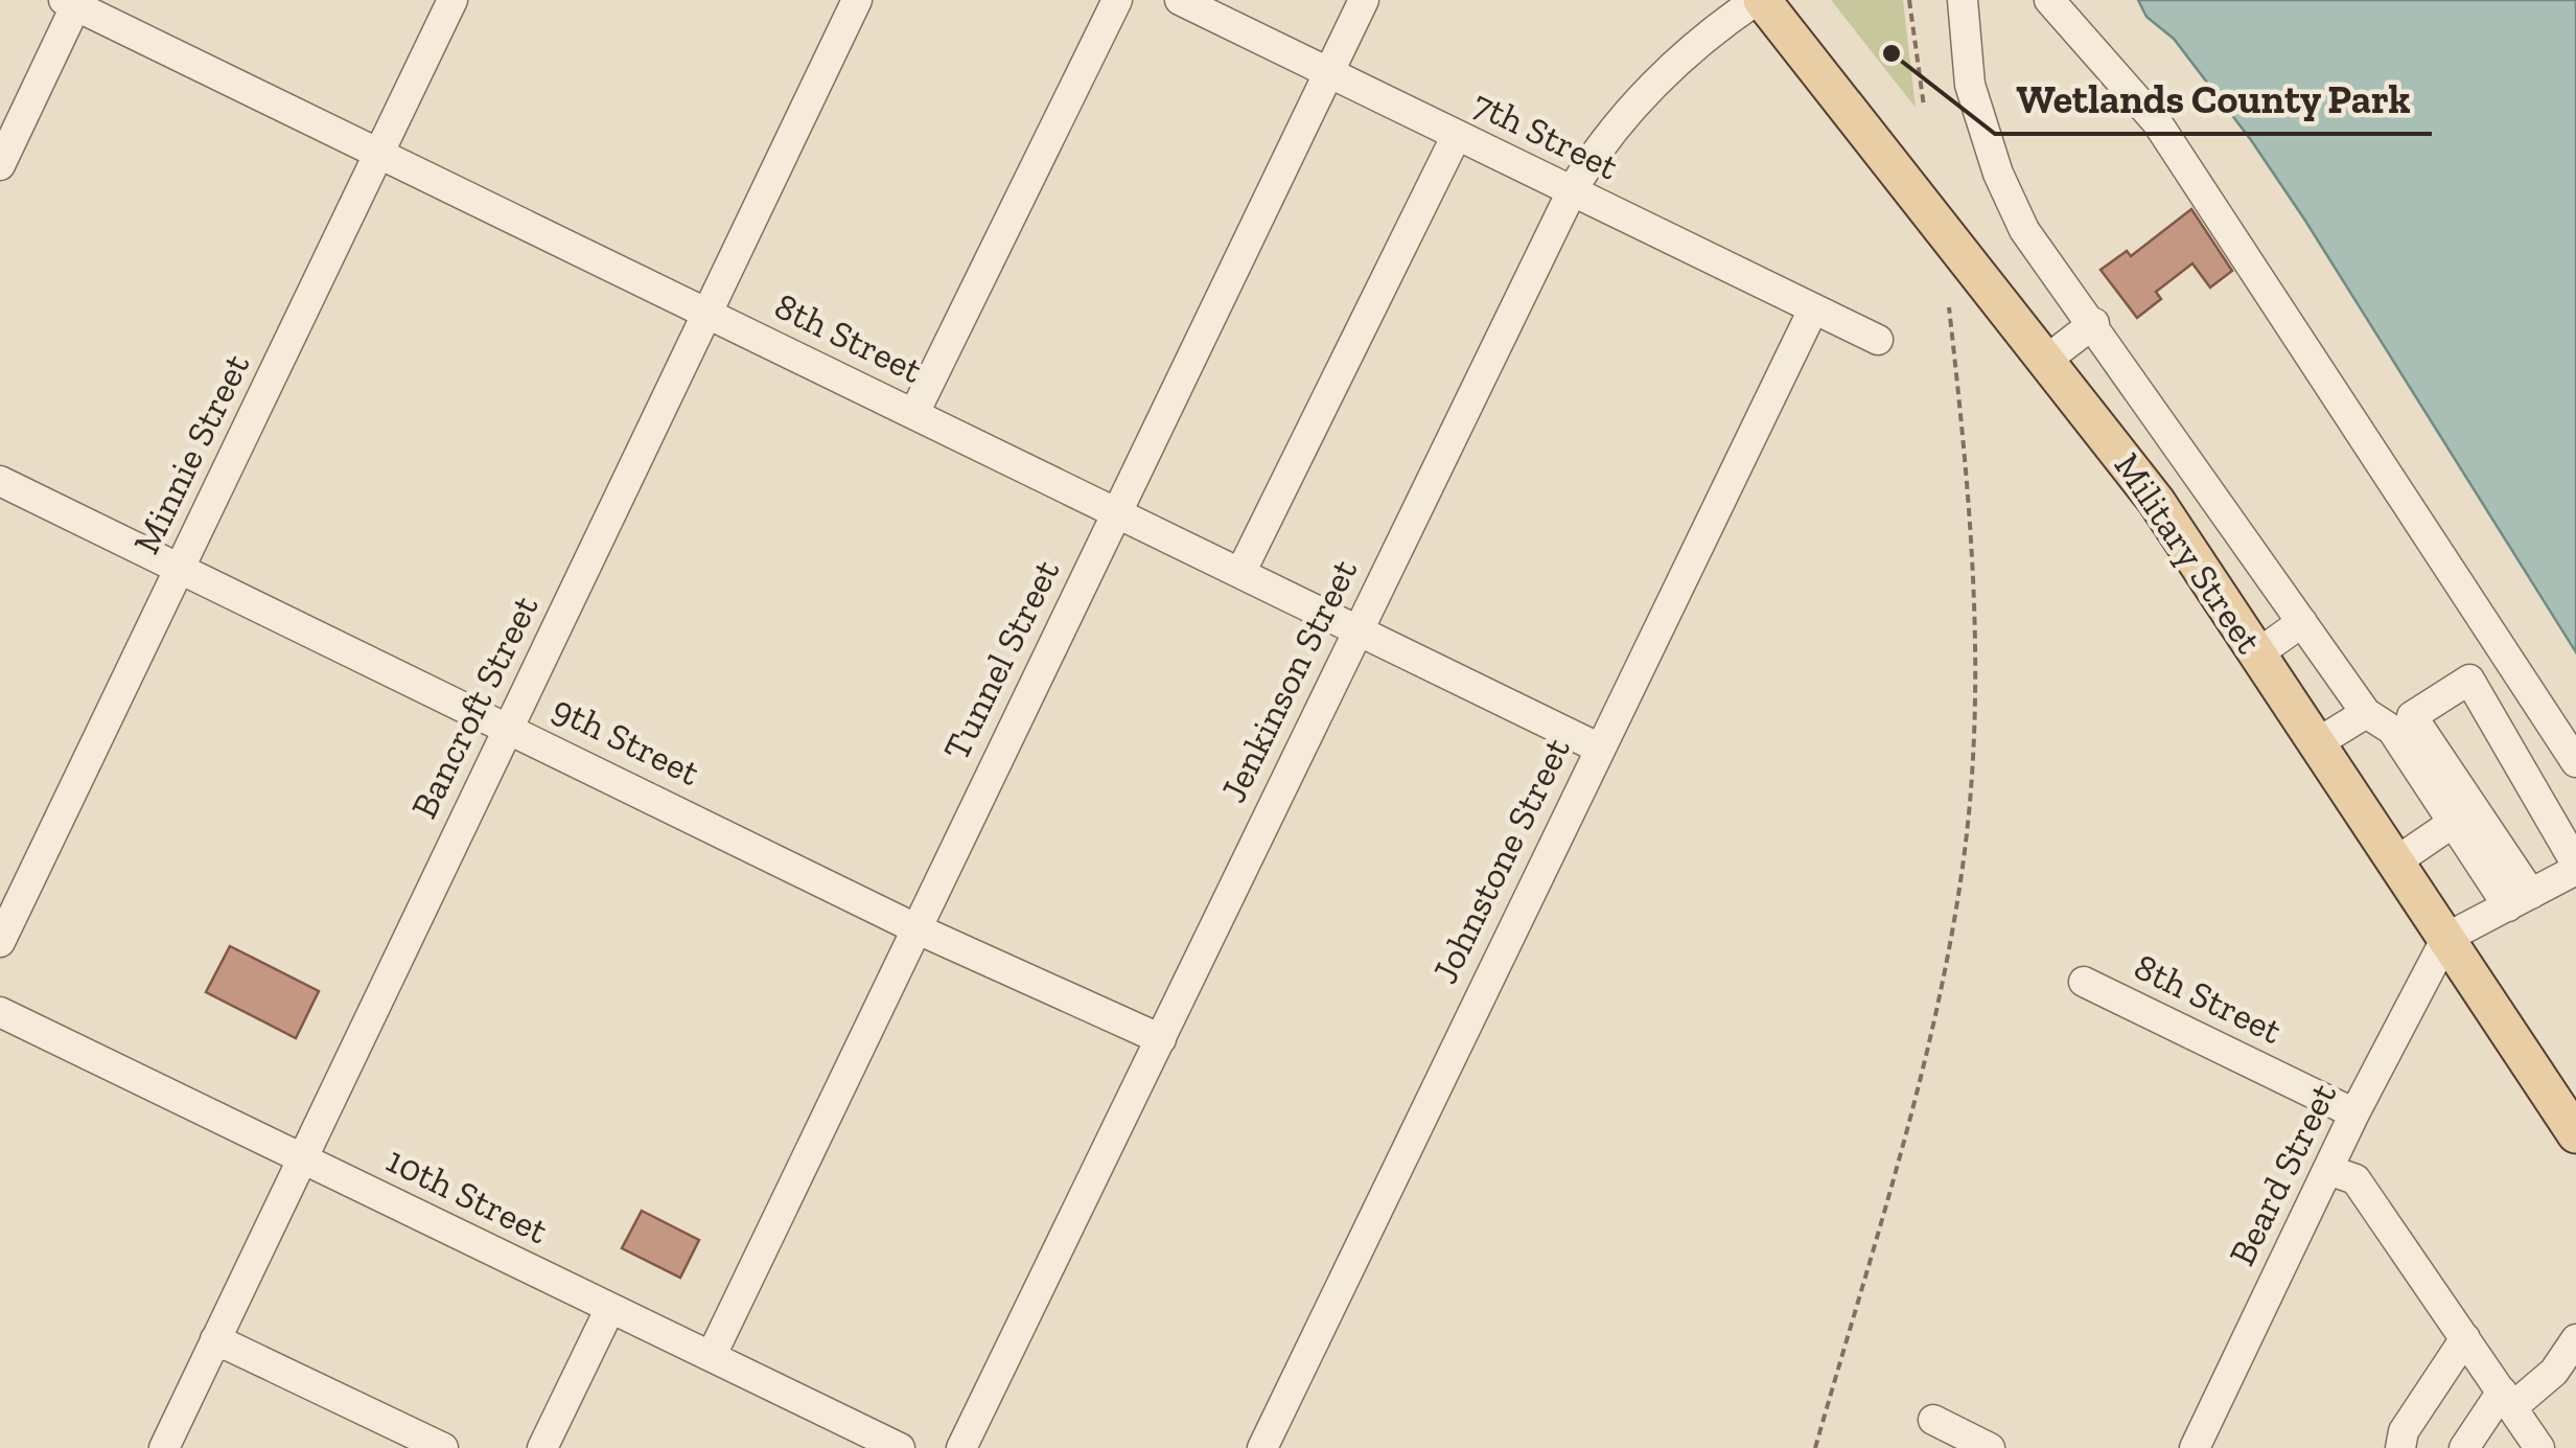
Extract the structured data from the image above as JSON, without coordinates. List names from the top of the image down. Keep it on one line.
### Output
{"streets":{"main road":["Military Street"],"street":["7th Street","8th Street","Minnie Street","Tunnel Street","Jenkinson Street","Bancroft Street","9th Street","Johnstone Street","Beard Street","10th Street"]},"crossings":[["7th Street","Tunnel Street"],["7th Street","Jenkinson Street"],["7th Street","Johnstone Street"],["8th Street","Minnie Street"],["8th Street","Tunnel Street"],["8th Street","Jenkinson Street"],["8th Street","Bancroft Street"],["8th Street","Johnstone Street"],["8th Street","Beard Street"],["Minnie Street","9th Street"],["Military Street","Jenkinson Street"],["Military Street","Beard Street"],["Tunnel Street","9th Street"],["Tunnel Street","10th Street"],["Jenkinson Street","9th Street"],["Bancroft Street","9th Street"],["Bancroft Street","10th Street"]],"places":["Wetlands County Park"]}
